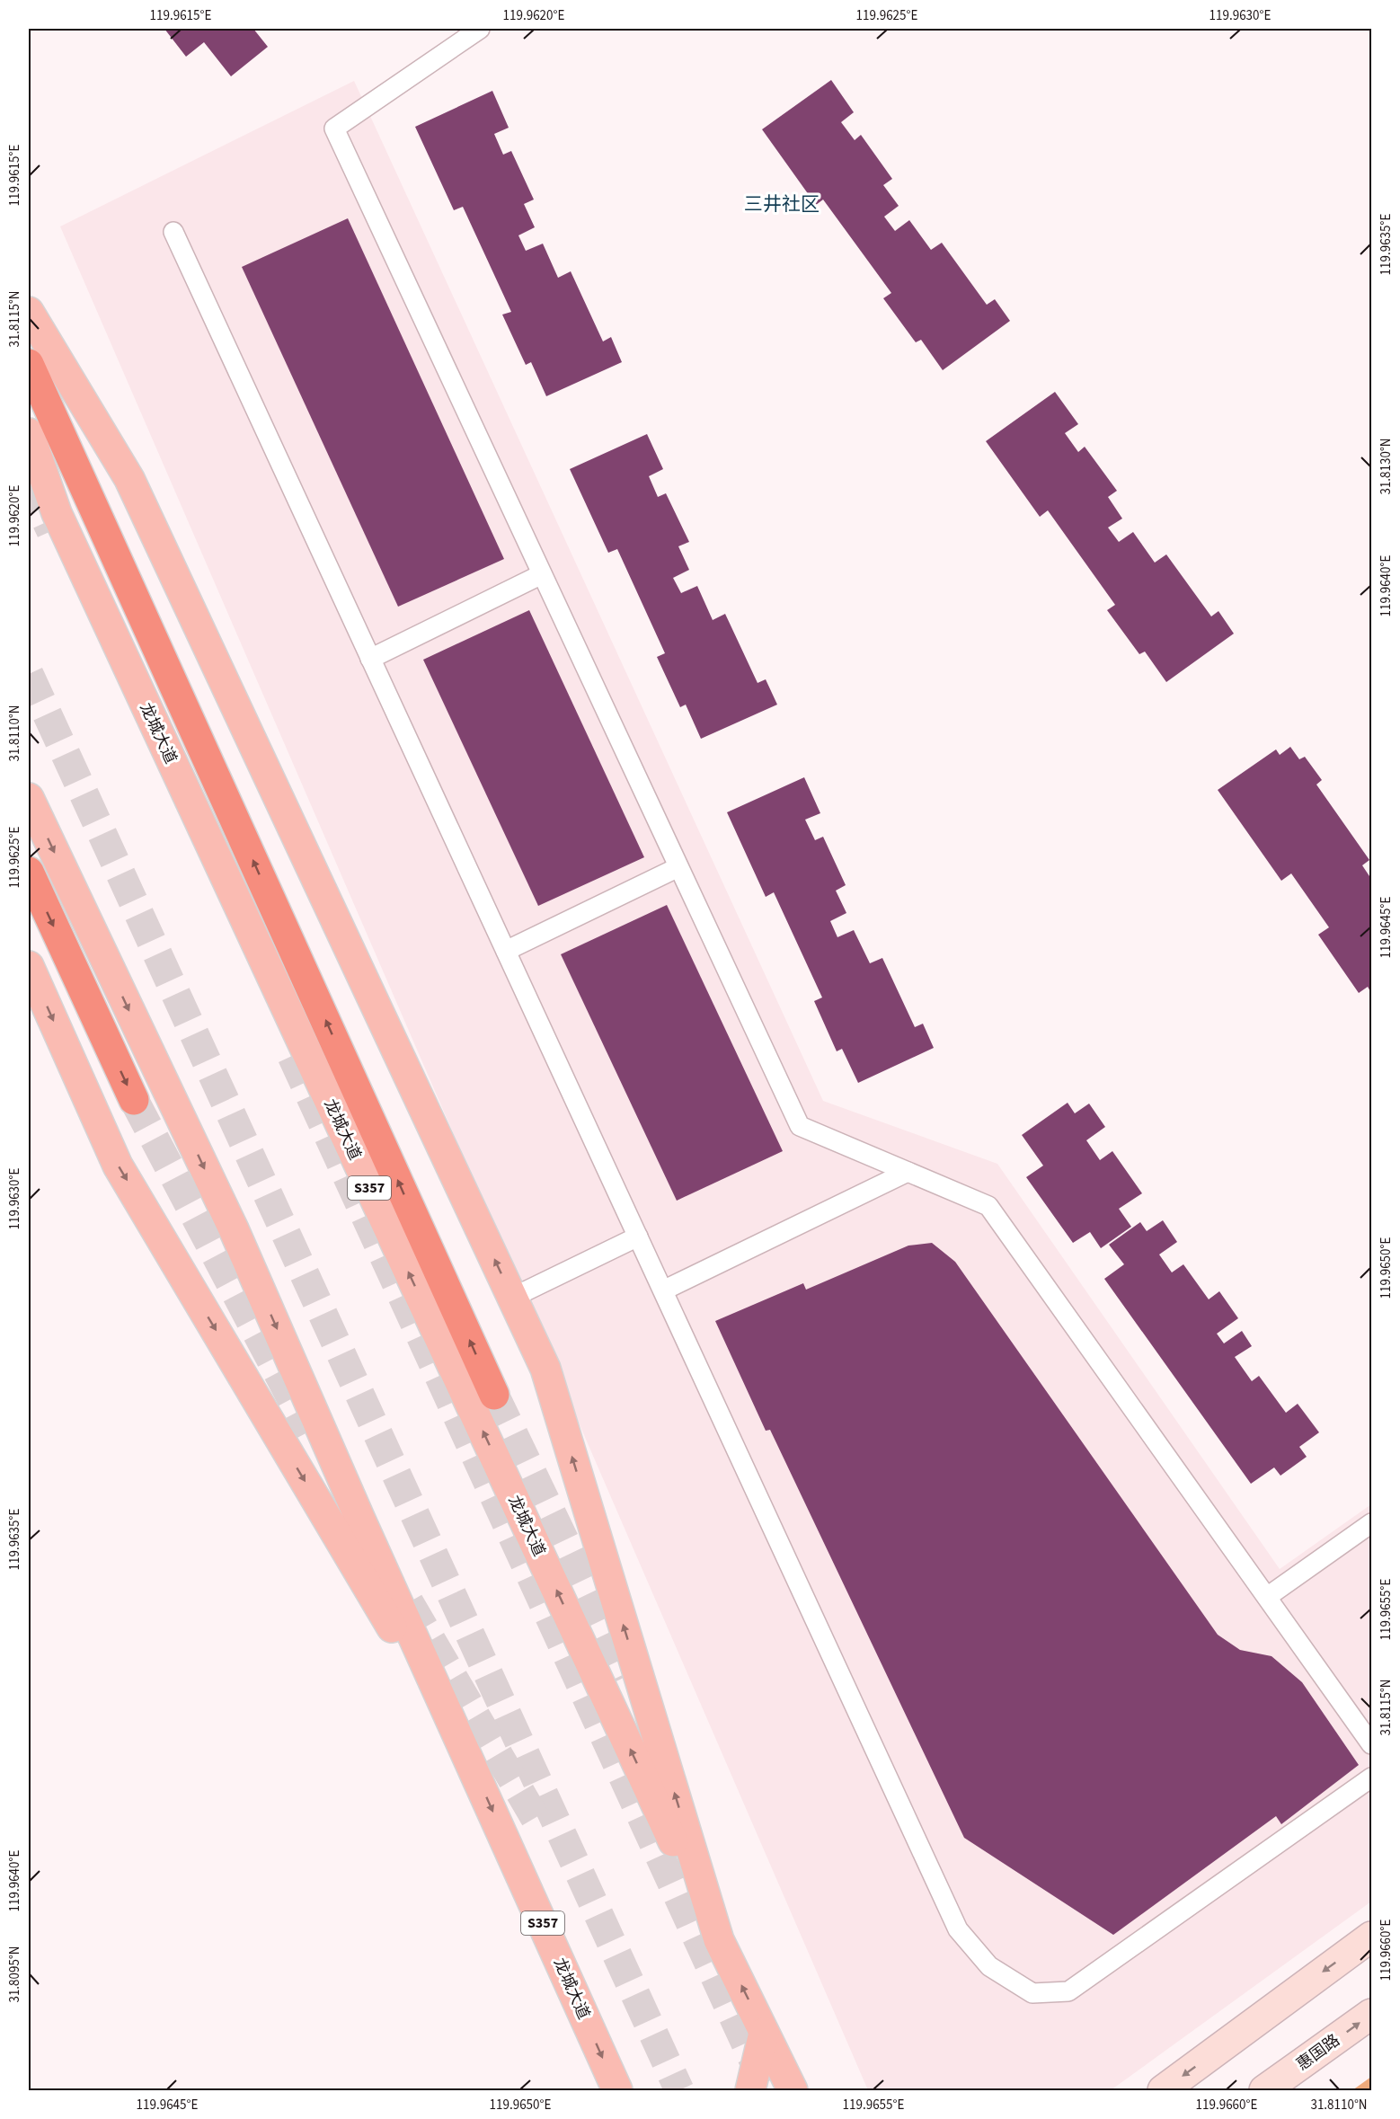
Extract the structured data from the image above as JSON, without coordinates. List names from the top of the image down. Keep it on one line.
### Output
{"streets":{"main road":["龙城大道","S357"],"street":["惠国路"]},"crossings":[["龙城大道","S357"]],"districts":["三井社区"],"coordinates":["119.9615°E","119.9620°E","119.9625°E","119.9630°E","119.9635°E","31.8115°N","31.8130°N","119.9640°E","31.8110°N","119.9645°E","119.9650°E","119.9655°E","119.9660°E","31.8095°N"]}
